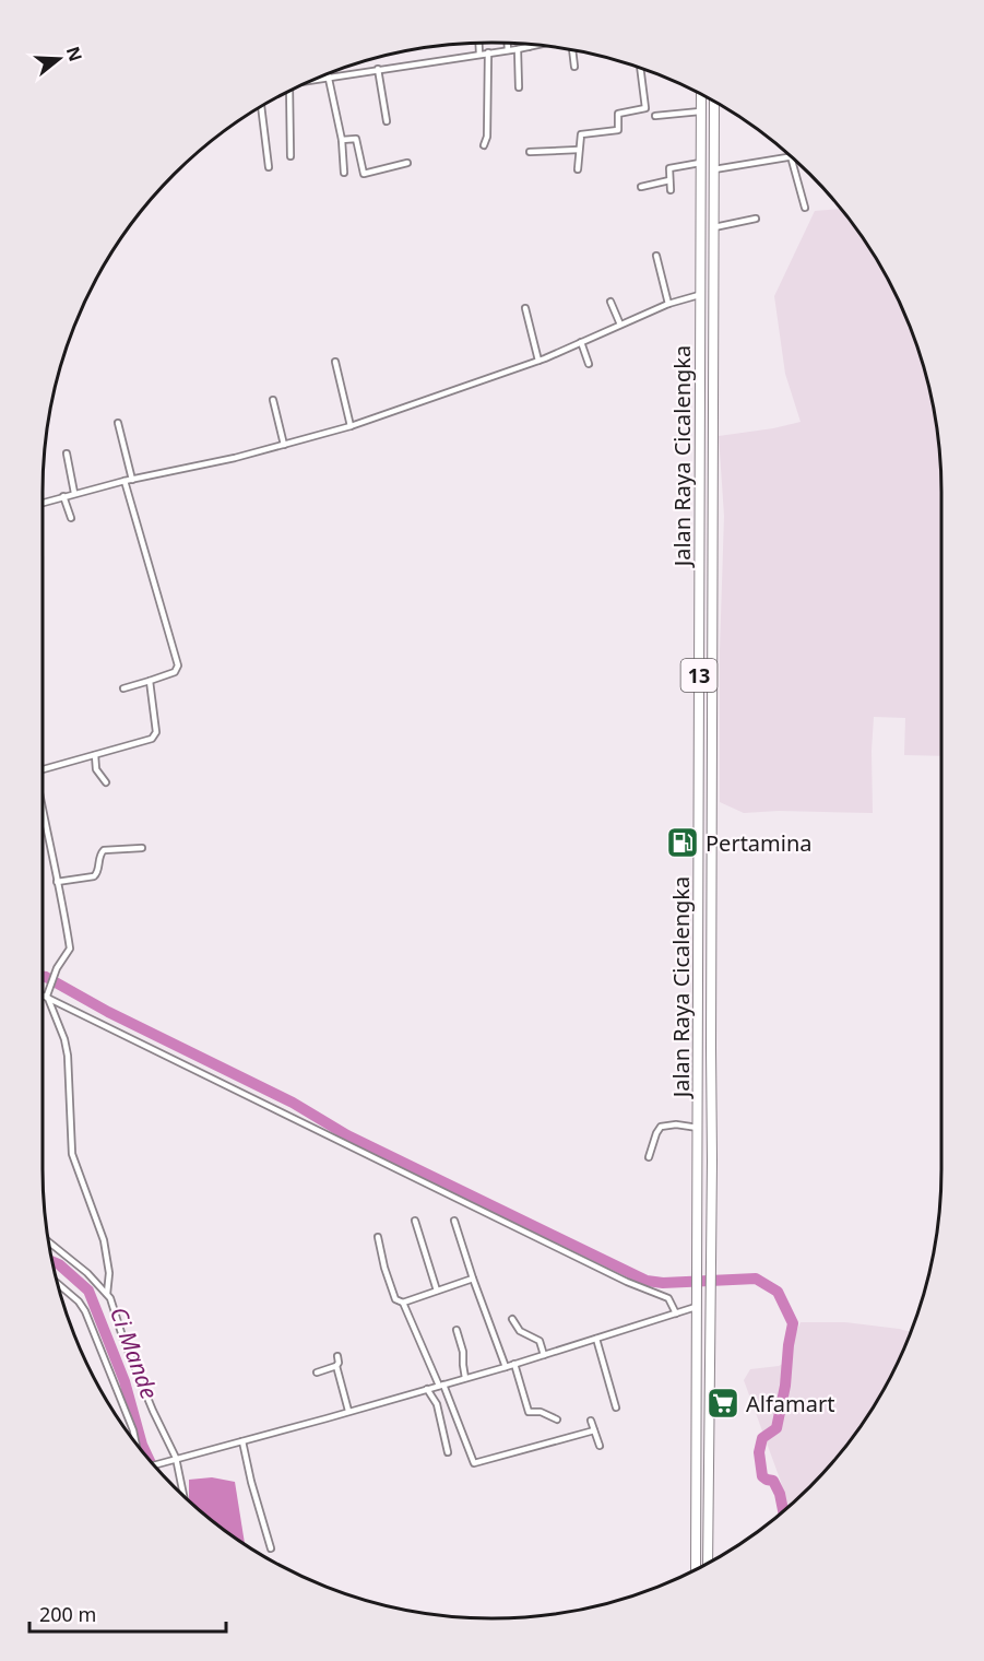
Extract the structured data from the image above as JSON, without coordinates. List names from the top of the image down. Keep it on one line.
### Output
{"streets":{"highway":["Jalan Raya Cicalengka","13"]},"water":["Ci Mande"],"places":{"fuel station":["Pertamina"],"supermarket":["Alfamart"]},"scale_bar":"200 m","north":"right"}
